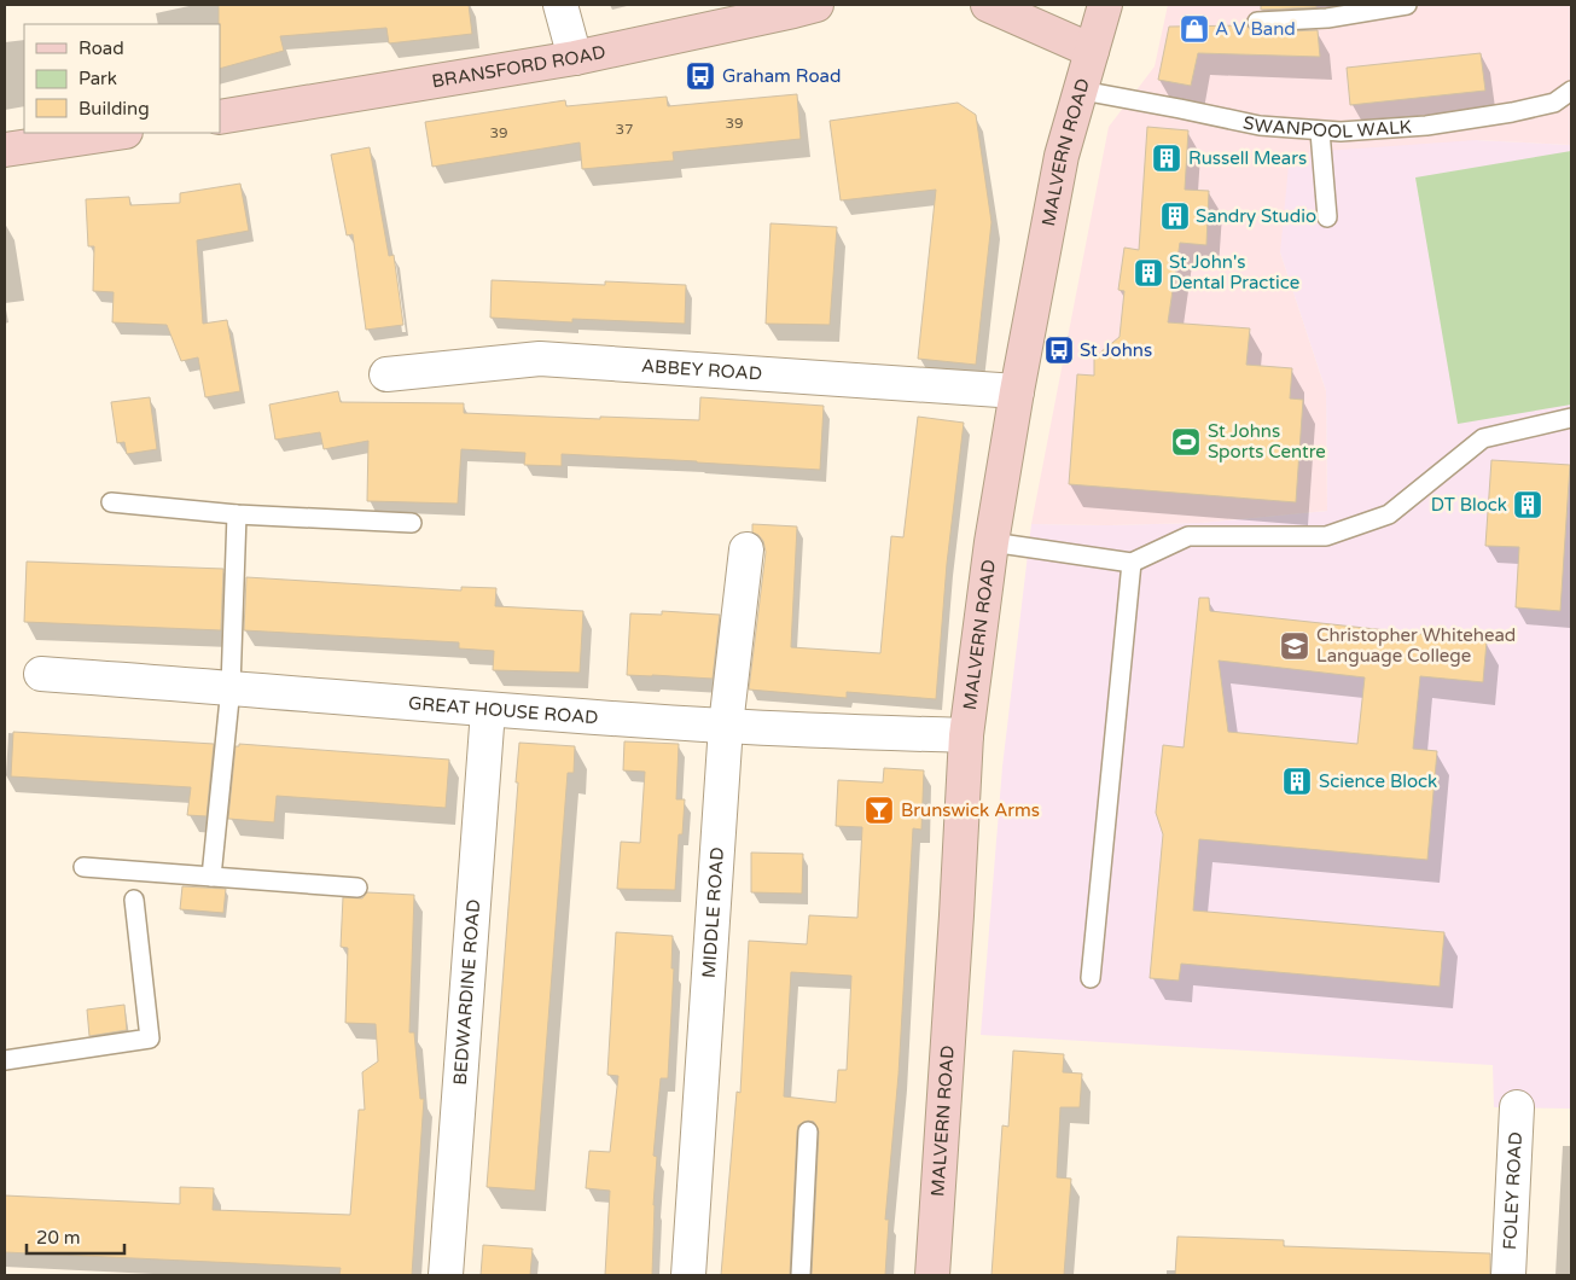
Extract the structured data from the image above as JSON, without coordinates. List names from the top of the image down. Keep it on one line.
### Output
{"streets":{"main road":["BRANSFORD ROAD","MALVERN ROAD"],"street":["ABBEY ROAD","GREAT HOUSE ROAD","MIDDLE ROAD","BEDWARDINE ROAD","FOLEY ROAD"],"lane":["SWANPOOL WALK"]},"crossings":[["SWANPOOL WALK","MALVERN ROAD"],["MALVERN ROAD","ABBEY ROAD"],["MALVERN ROAD","GREAT HOUSE ROAD"],["GREAT HOUSE ROAD","MIDDLE ROAD"],["GREAT HOUSE ROAD","BEDWARDINE ROAD"]],"places":{"shop":["A V Band"],"bus stop":["Graham Road","St Johns"],"building":["Russell Mears","Sandry Studio","St John's Dental Practice","DT Block","Science Block"],"sports":["St Johns Sports Centre"],"school or university":["Christopher Whitehead Language College"],"bar":["Brunswick Arms"]},"house_numbers":["39","37","39"],"legend":["Road","Park","Building"],"scale_bar":"20 m"}
